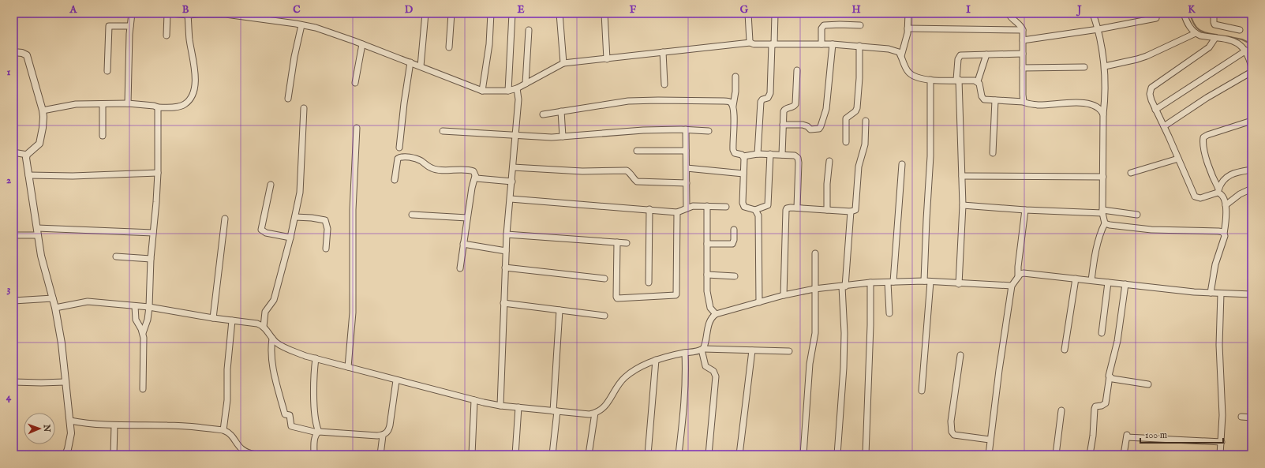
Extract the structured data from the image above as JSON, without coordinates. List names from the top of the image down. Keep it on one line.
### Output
{"scale_bar":"100 m","north":"right","grid":{"columns":["A","B","C","D","E","F","G","H","I","J","K"],"rows":["1","2","3","4"]}}
